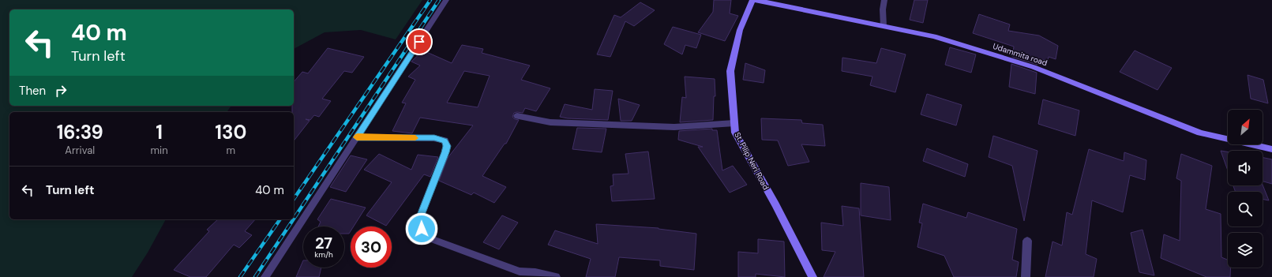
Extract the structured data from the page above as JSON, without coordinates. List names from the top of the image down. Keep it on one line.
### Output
{"streets":{"street":["Udammita road","St. Pilip Neri Road"]},"north":"top right","page":{"turn":["40 m","Turn left"],"then":"Then","eta":["16:39","Arrival","1","min","130","m"],"list":[{"name":"Turn left","value":"40 m"}],"speed":"27 km/h","limit":"30"}}
